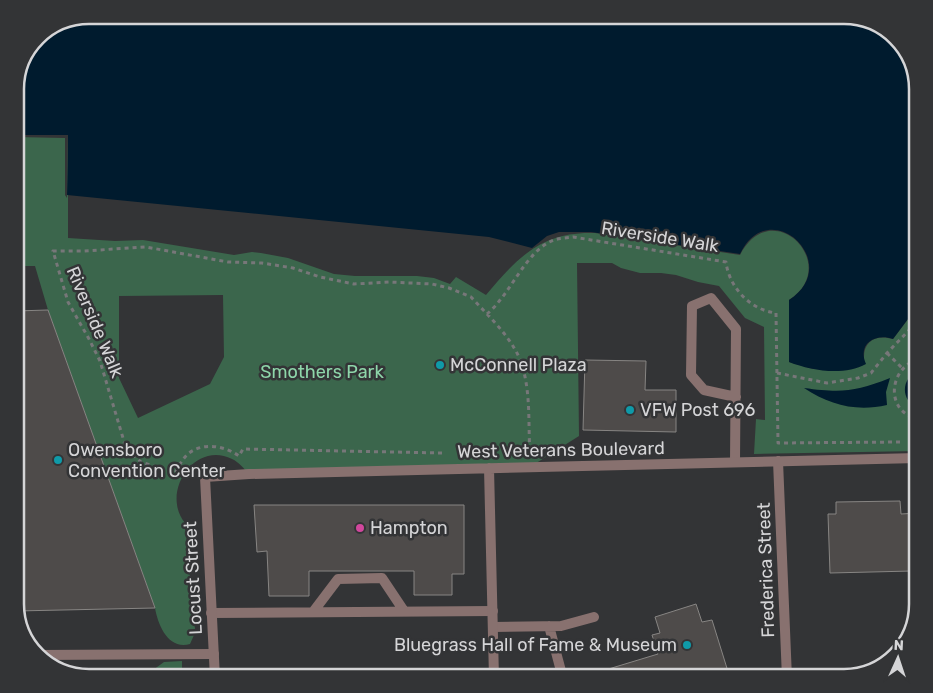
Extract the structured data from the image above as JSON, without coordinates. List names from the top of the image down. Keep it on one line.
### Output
{"streets":{"street":["West Veterans Boulevard","Frederica Street","Locust Street"],"path":["Riverside Walk"]},"crossings":[["West Veterans Boulevard","Frederica Street"],["West Veterans Boulevard","Locust Street"]],"parks":["Smothers Park"],"places":["McConnell Plaza","VFW Post 696","Owensboro Convention Center","Hampton","Bluegrass Hall of Fame & Museum"],"north":"top"}
